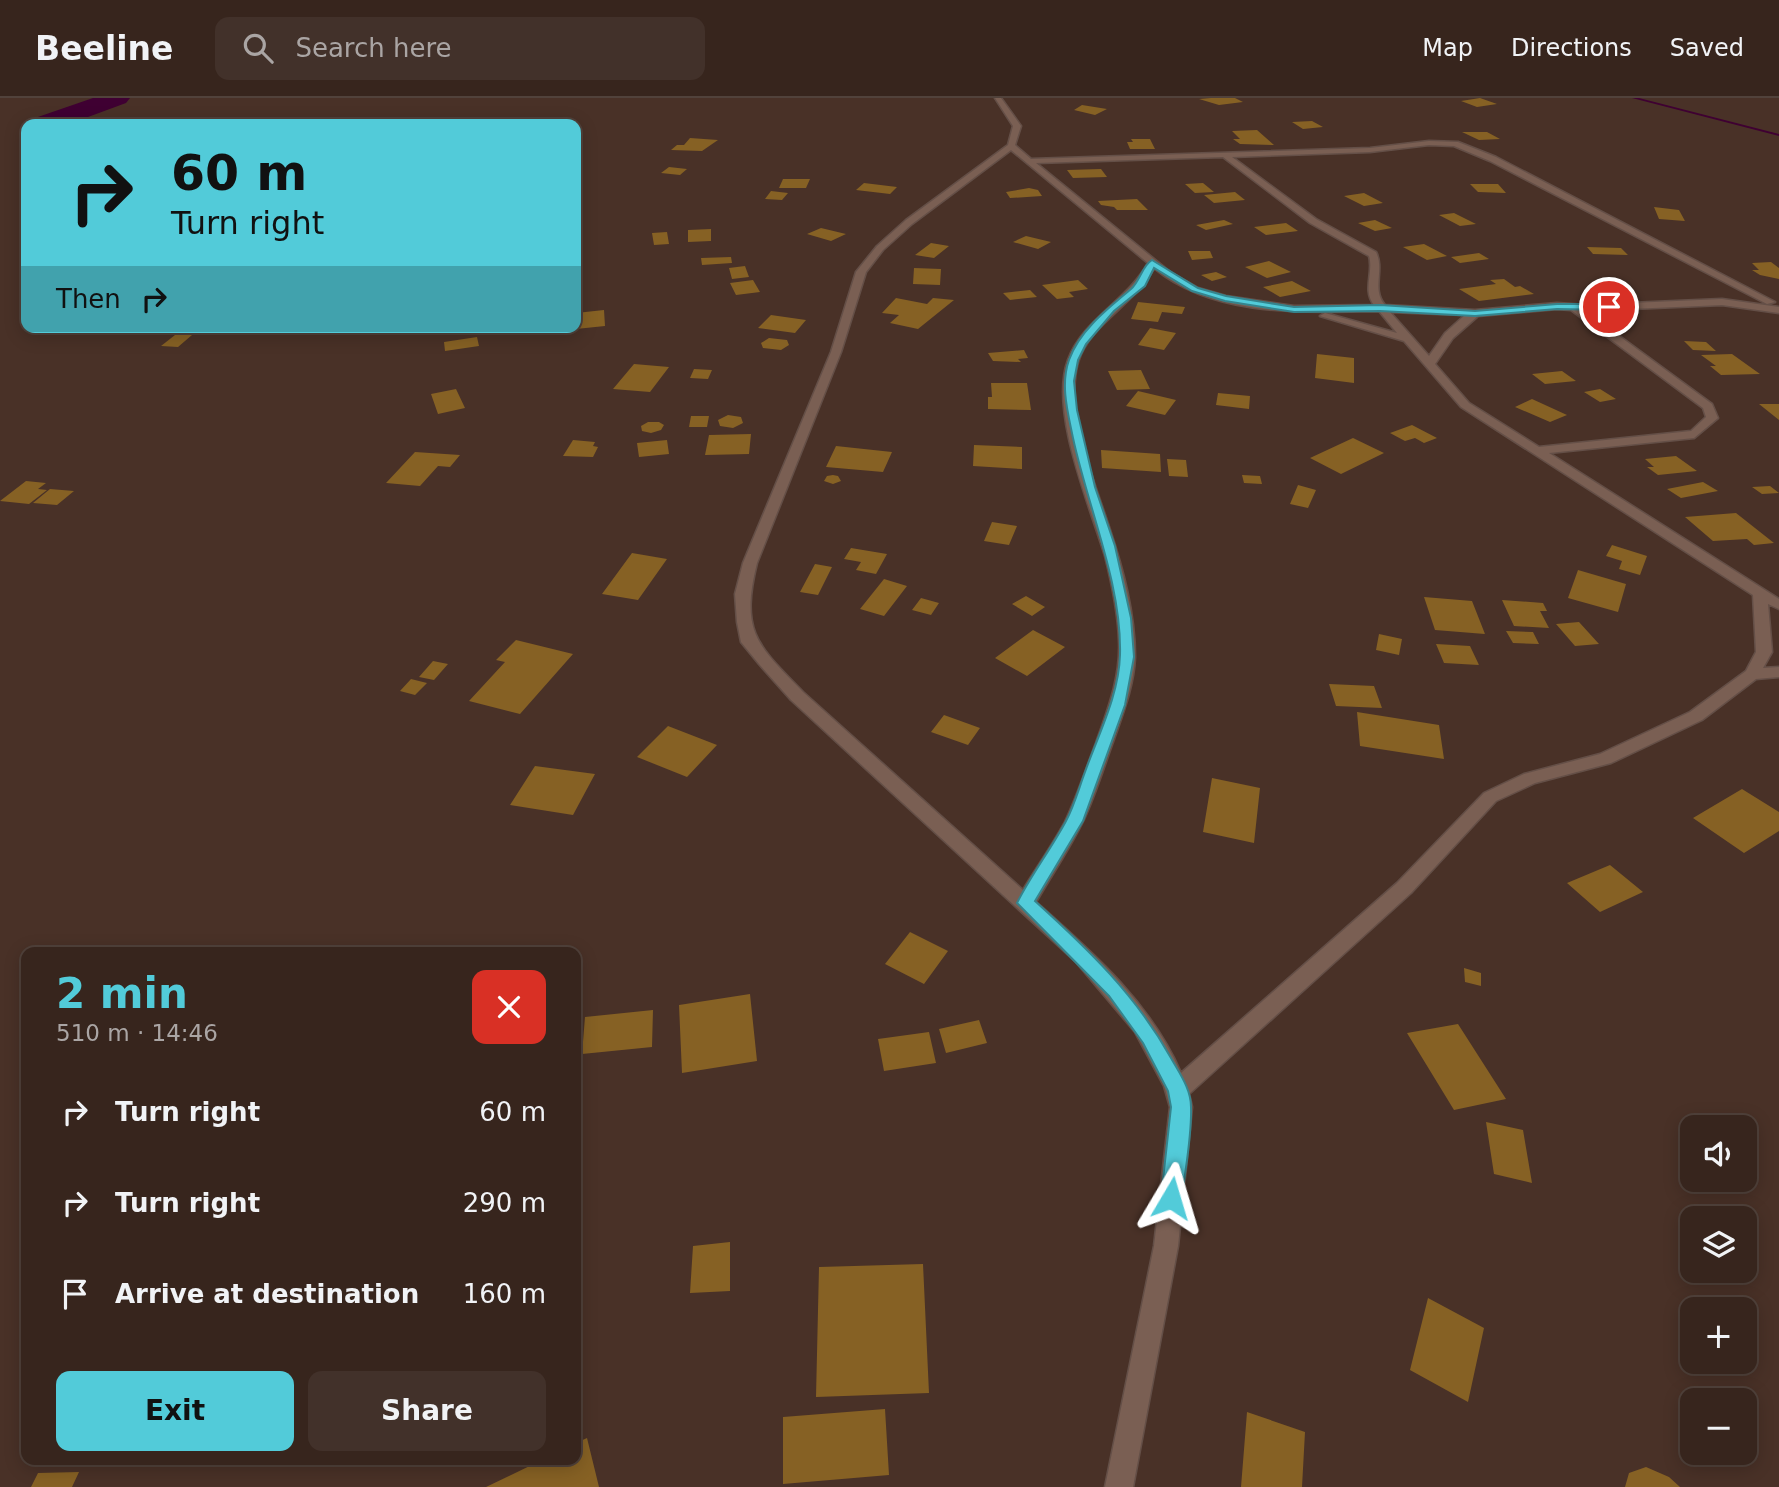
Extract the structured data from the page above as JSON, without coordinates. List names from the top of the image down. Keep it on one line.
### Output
{"page":{"header":"Beeline","search":"Search here","nav":["Map","Directions","Saved"],"turn":["60 m","Turn right"],"then":"Then","heading":["2 min","510 m · 14:46"],"list":[{"name":"Turn right","value":"60 m"},{"name":"Turn right","value":"290 m"},{"name":"Arrive at destination","value":"160 m"}],"map_buttons":["+","−"],"buttons":["Exit","Share"]}}
